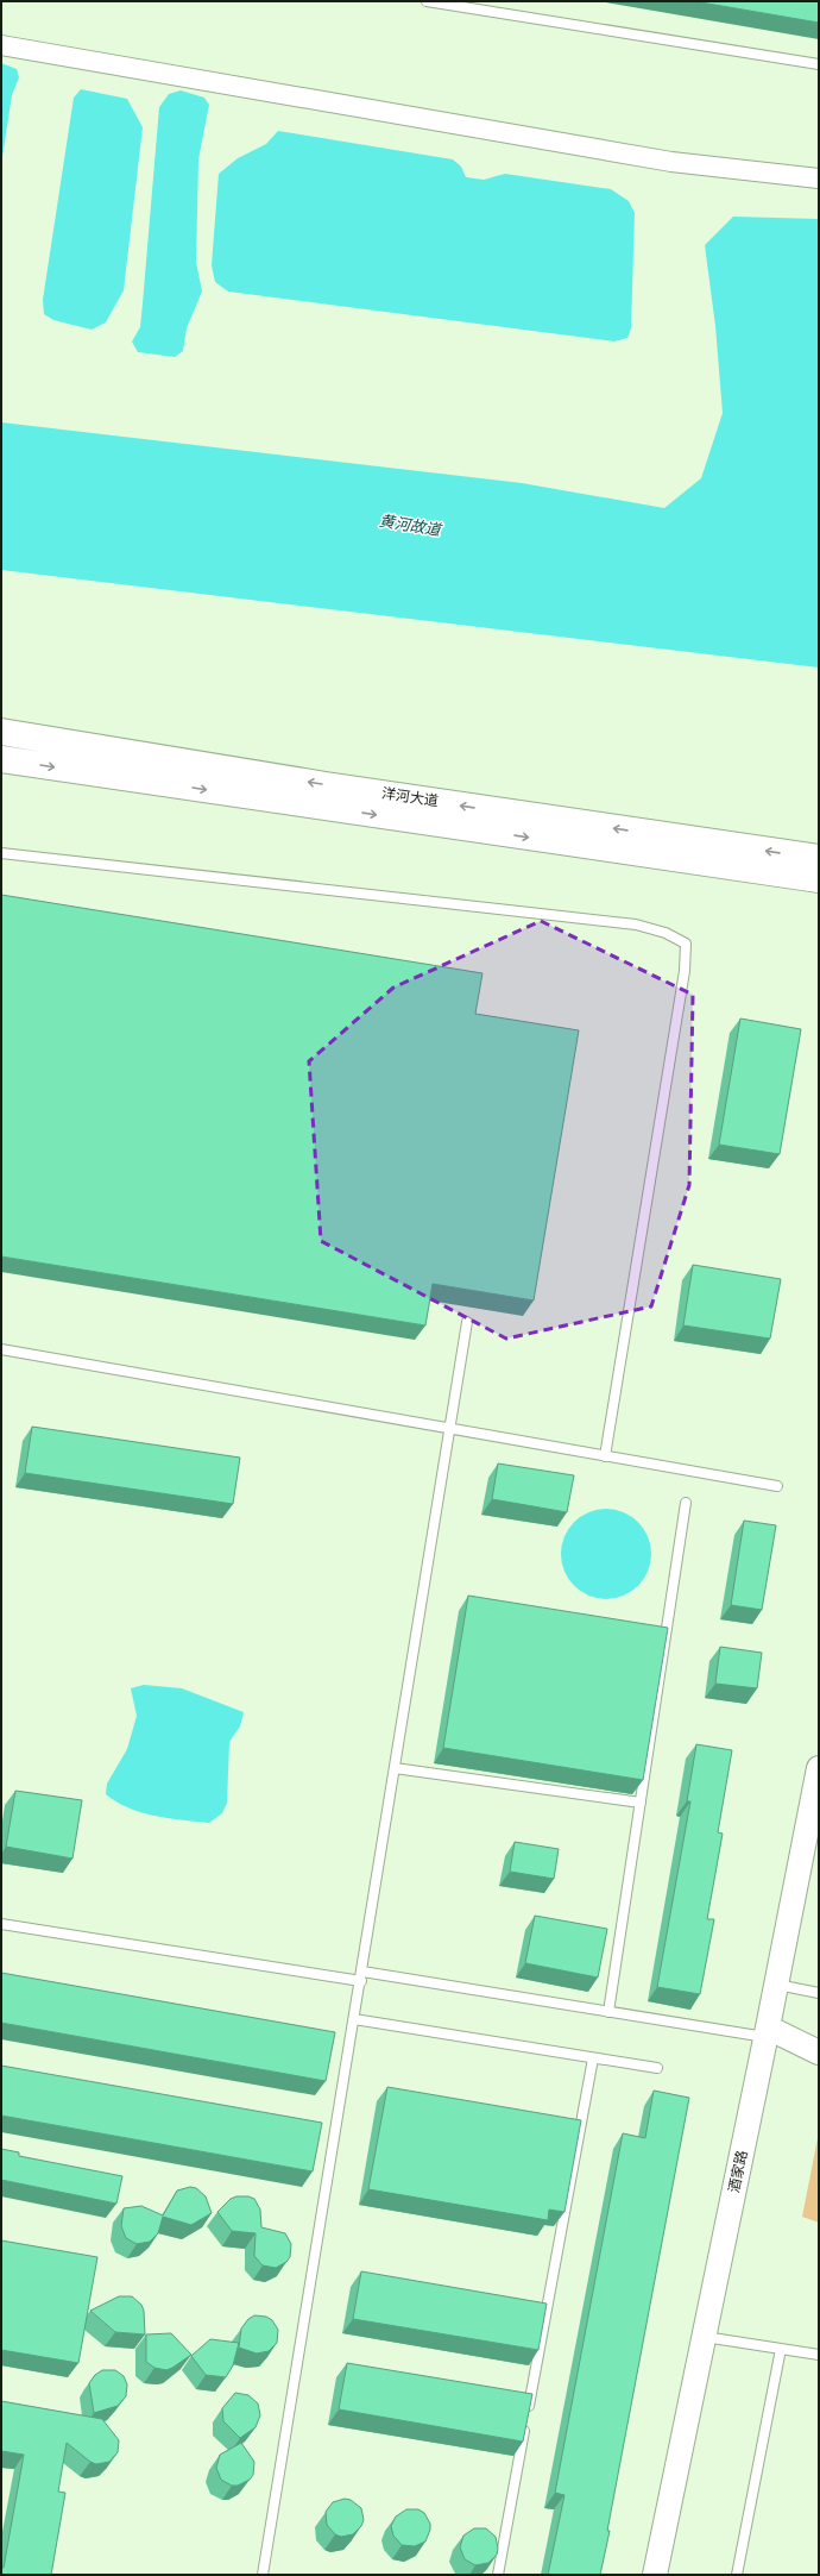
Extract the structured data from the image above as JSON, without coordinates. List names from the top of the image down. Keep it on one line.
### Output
{"streets":{"main road":["洋河大道"],"street":["酒家路"]},"water":["黄河故道"]}
